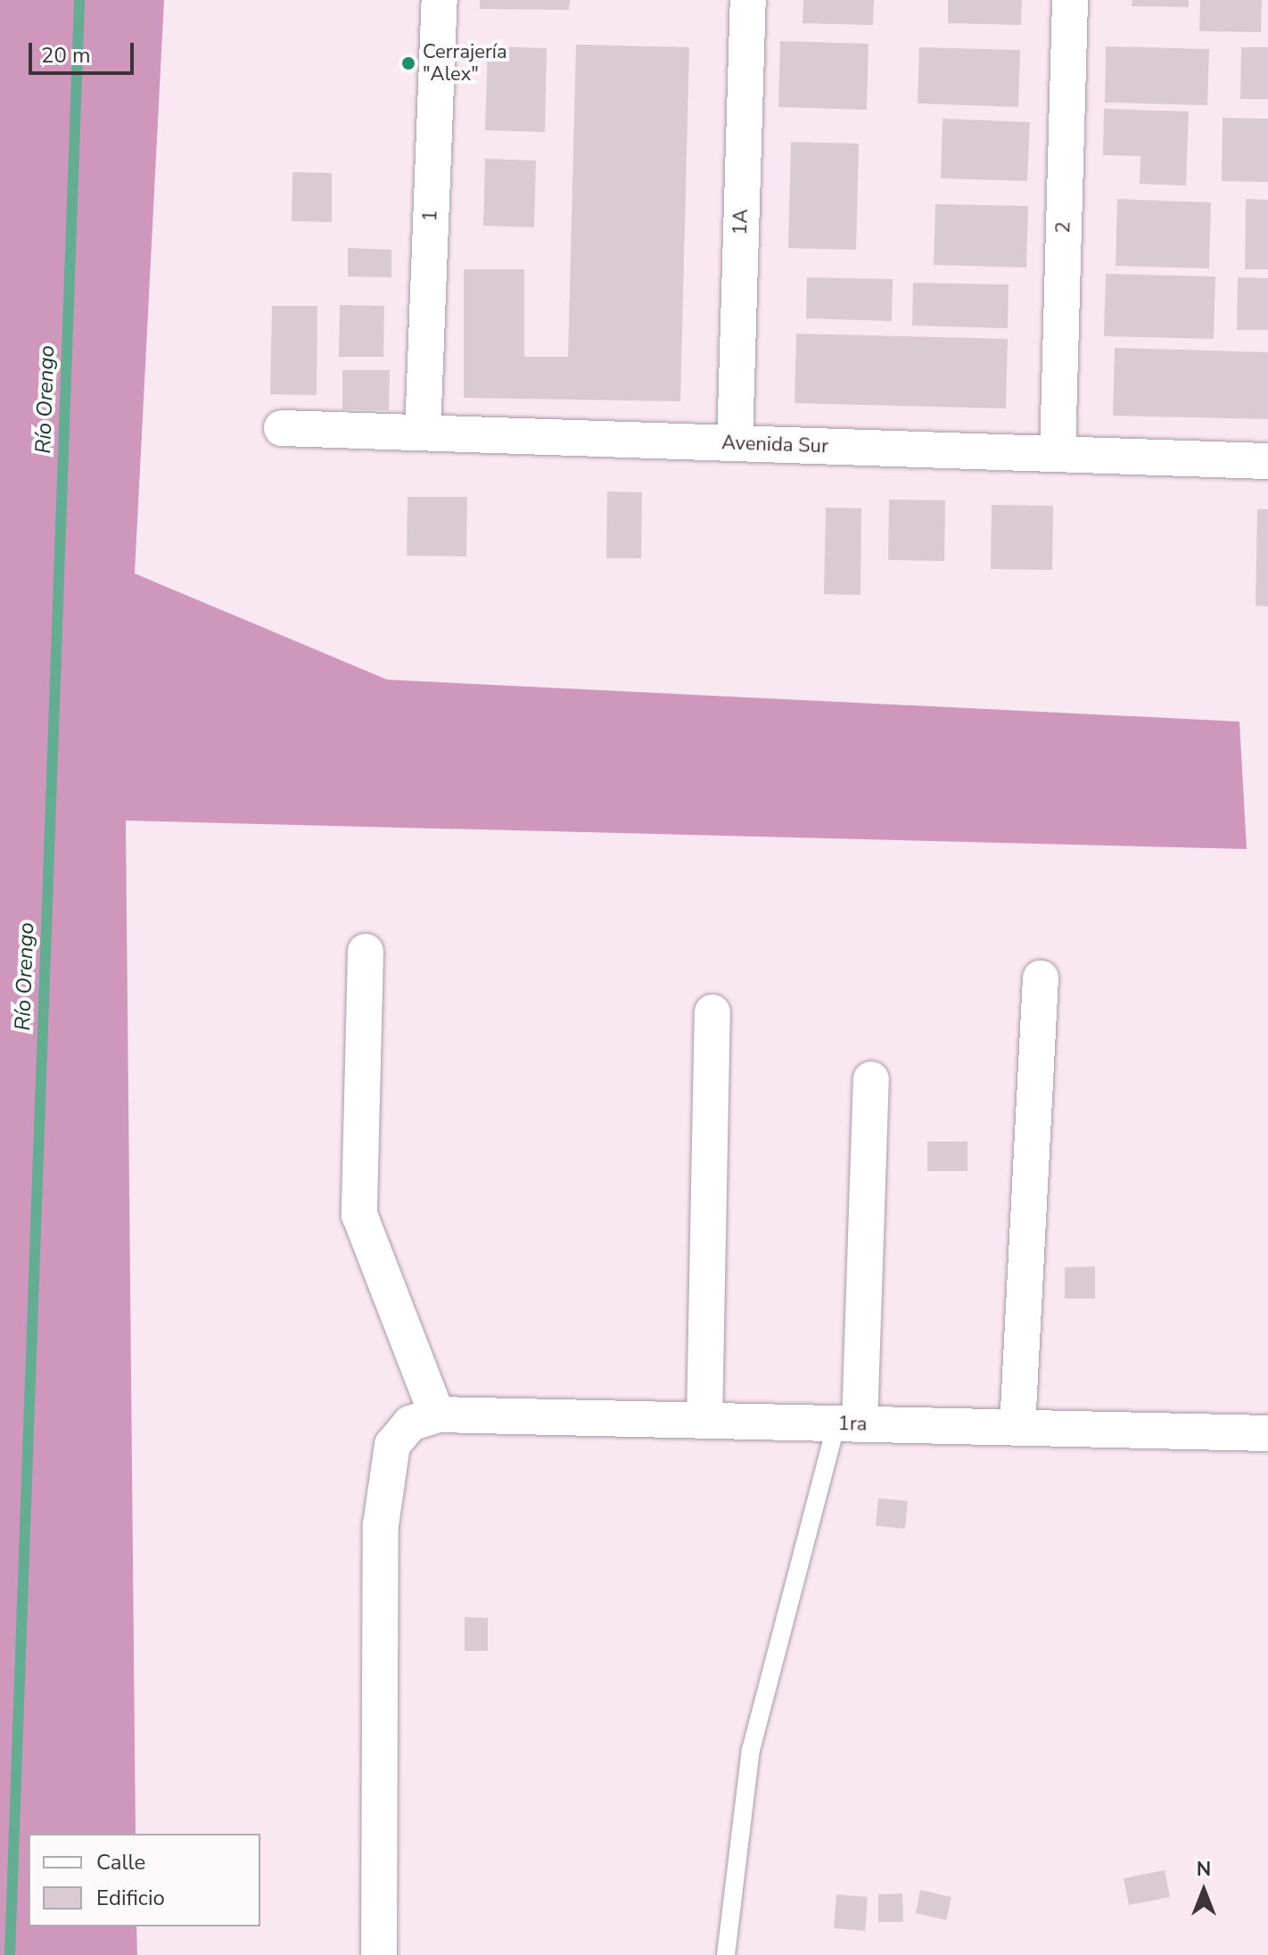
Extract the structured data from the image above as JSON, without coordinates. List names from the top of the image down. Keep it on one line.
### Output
{"streets":{"street":["1","1A","2","Avenida Sur","1ra"]},"crossings":[["1","Avenida Sur"],["1A","Avenida Sur"],["2","Avenida Sur"]],"water":["Río Orengo"],"places":["Cerrajería \"Alex\""],"legend":["Calle","Edificio"],"scale_bar":"20 m","north":"top"}
